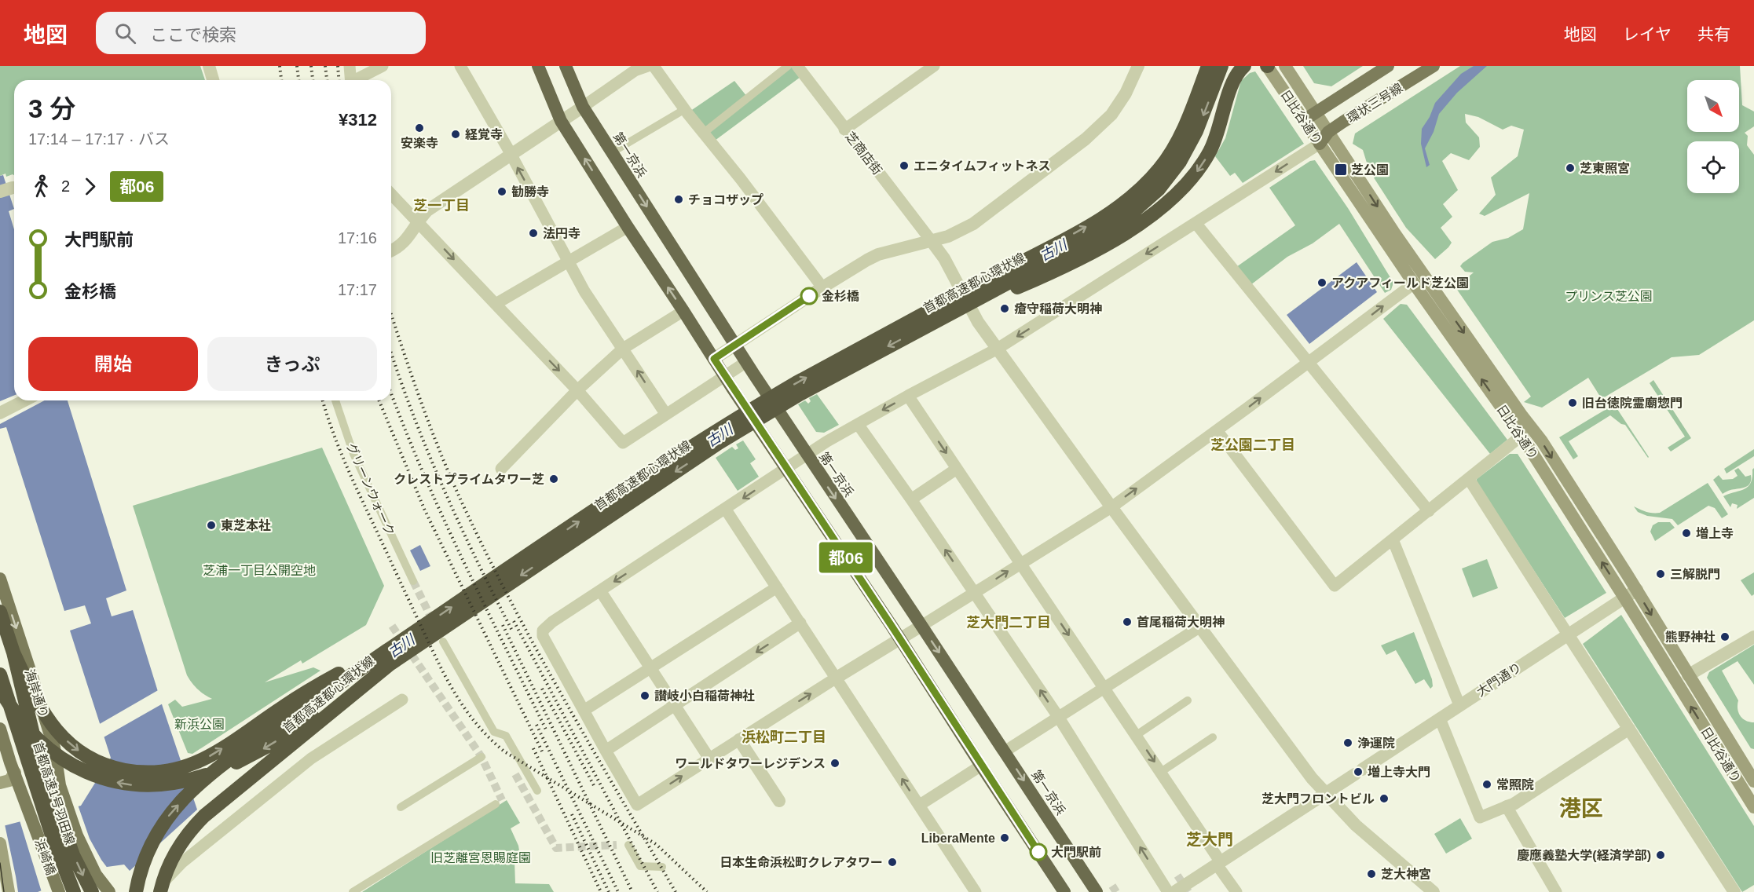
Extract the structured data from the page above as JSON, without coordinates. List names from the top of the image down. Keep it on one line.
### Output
{"streets":{"highway":["第一京浜","首都高速都心環状線","首都高速1号羽田線"],"main road":["環状三号線","日比谷通り","海岸通り","浜崎橋"],"street":["芝商店街","グリーンウォーク","大門通り"]},"crossings":[["環状三号線","日比谷通り"],["日比谷通り","大門通り"],["首都高速都心環状線","海岸通り"],["首都高速都心環状線","首都高速1号羽田線"]],"one_way":["海岸通り","首都高速1号羽田線"],"districts":["芝一丁目","芝公園二丁目","芝大門二丁目","浜松町二丁目","港区","芝大門"],"water":["古川"],"parks":["プリンス芝公園","芝浦一丁目公開空地","新浜公園","旧芝離宮恩賜庭園"],"places":{"other":["安楽寺","経覚寺","エニタイムフィットネス","芝東照宮","勧勝寺","チョコザップ","法円寺","アクアフィールド芝公園","金杉橋","瘡守稲荷大明神","旧台徳院霊廟惣門","クレストプライムタワー芝","東芝本社","増上寺","三解脱門","首尾稲荷大明神","熊野神社","讃岐小白稲荷神社","浄運院","ワールドタワーレジデンス","増上寺大門","常照院","芝大門フロントビル","LiberaMente","大門駅前","慶應義塾大学(経済学部)","日本生命浜松町クレアタワー","芝大神宮"],"transit":["芝公園"]},"lines":["bus line 都06"],"north":"bottom right","page":{"header":"地図","search":"ここで検索","nav":["地図","レイヤ","共有"],"on_map":"都06","heading":["3 分","17:14 – 17:17 · バス","¥312"],"legs":["2","都06"],"list":[{"name":"大門駅前","value":"17:16"},{"name":"金杉橋","value":"17:17"}],"buttons":["開始","きっぷ"]}}
